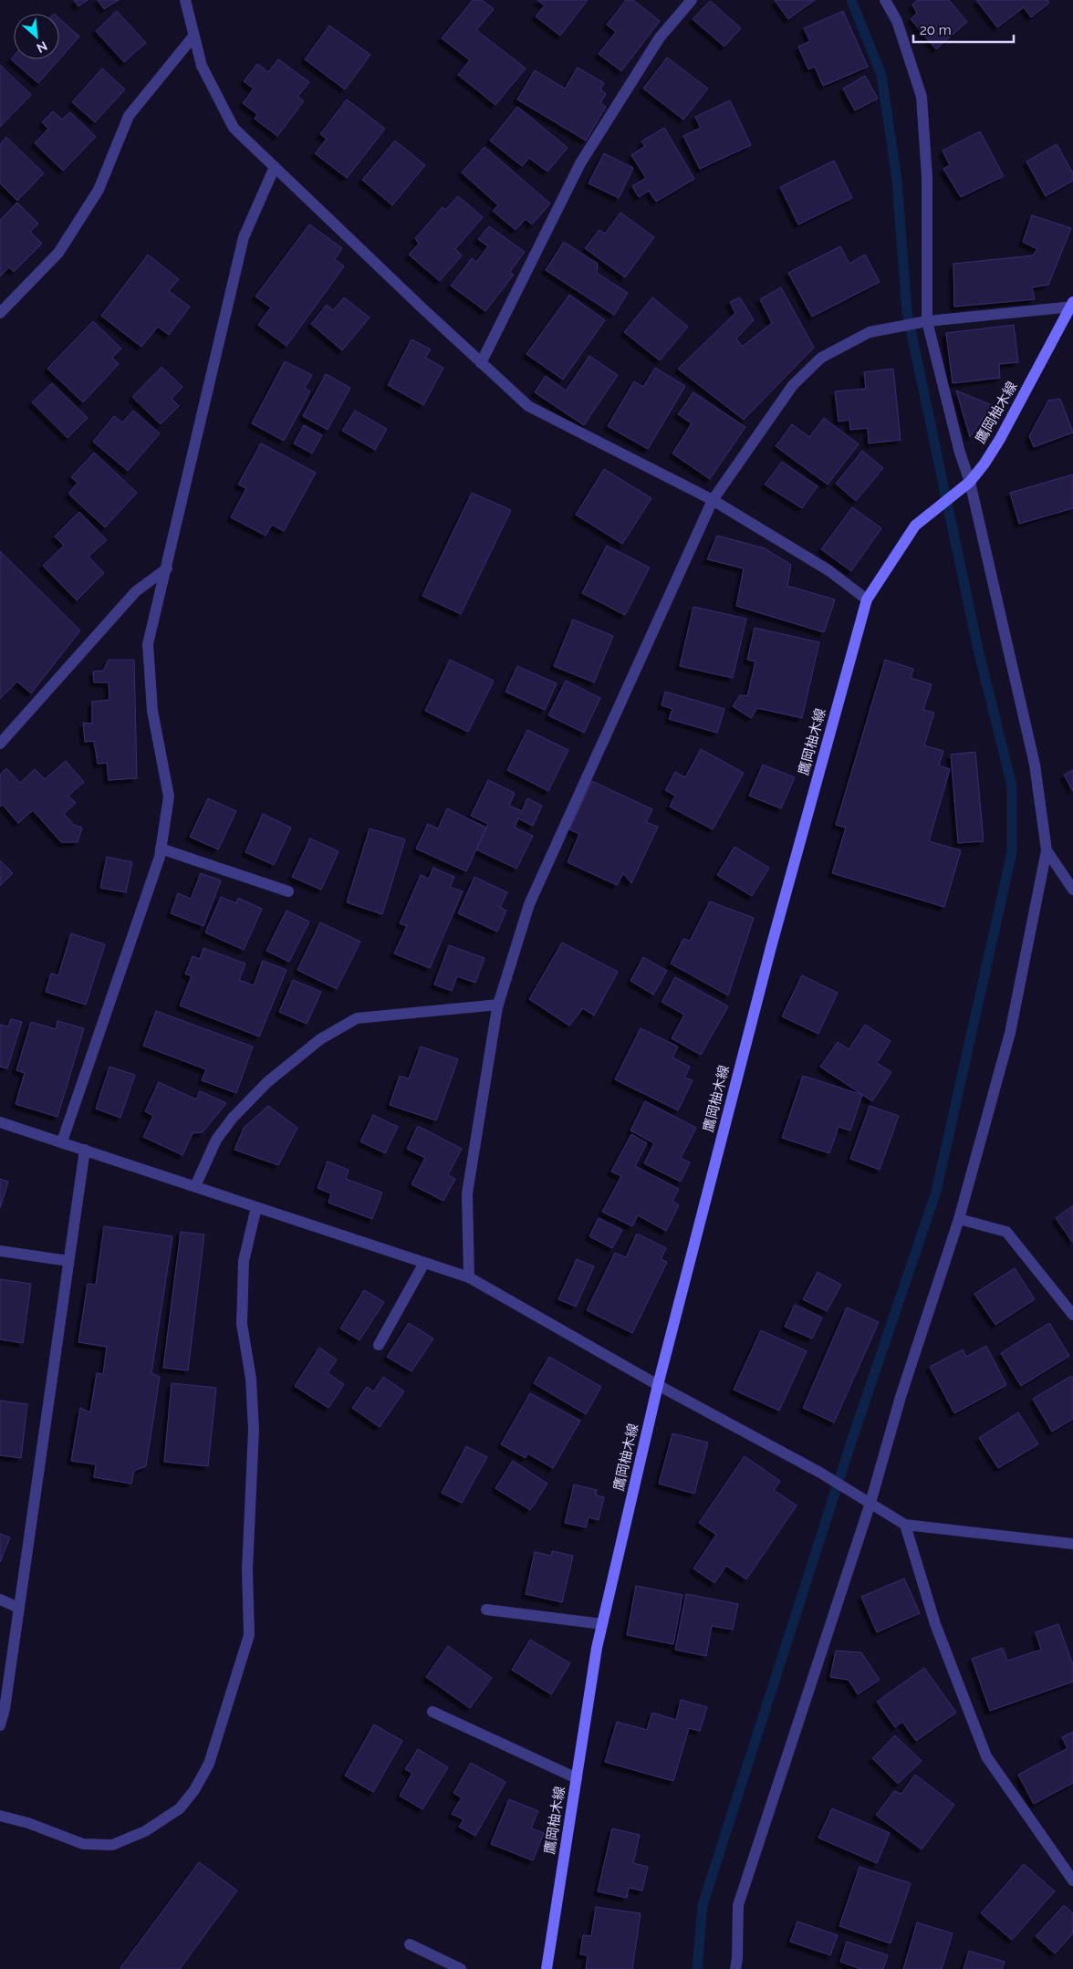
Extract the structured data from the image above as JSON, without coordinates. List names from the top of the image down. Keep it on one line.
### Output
{"streets":{"main road":["鷹岡柚木線"]},"scale_bar":"20 m","north":"bottom right"}
